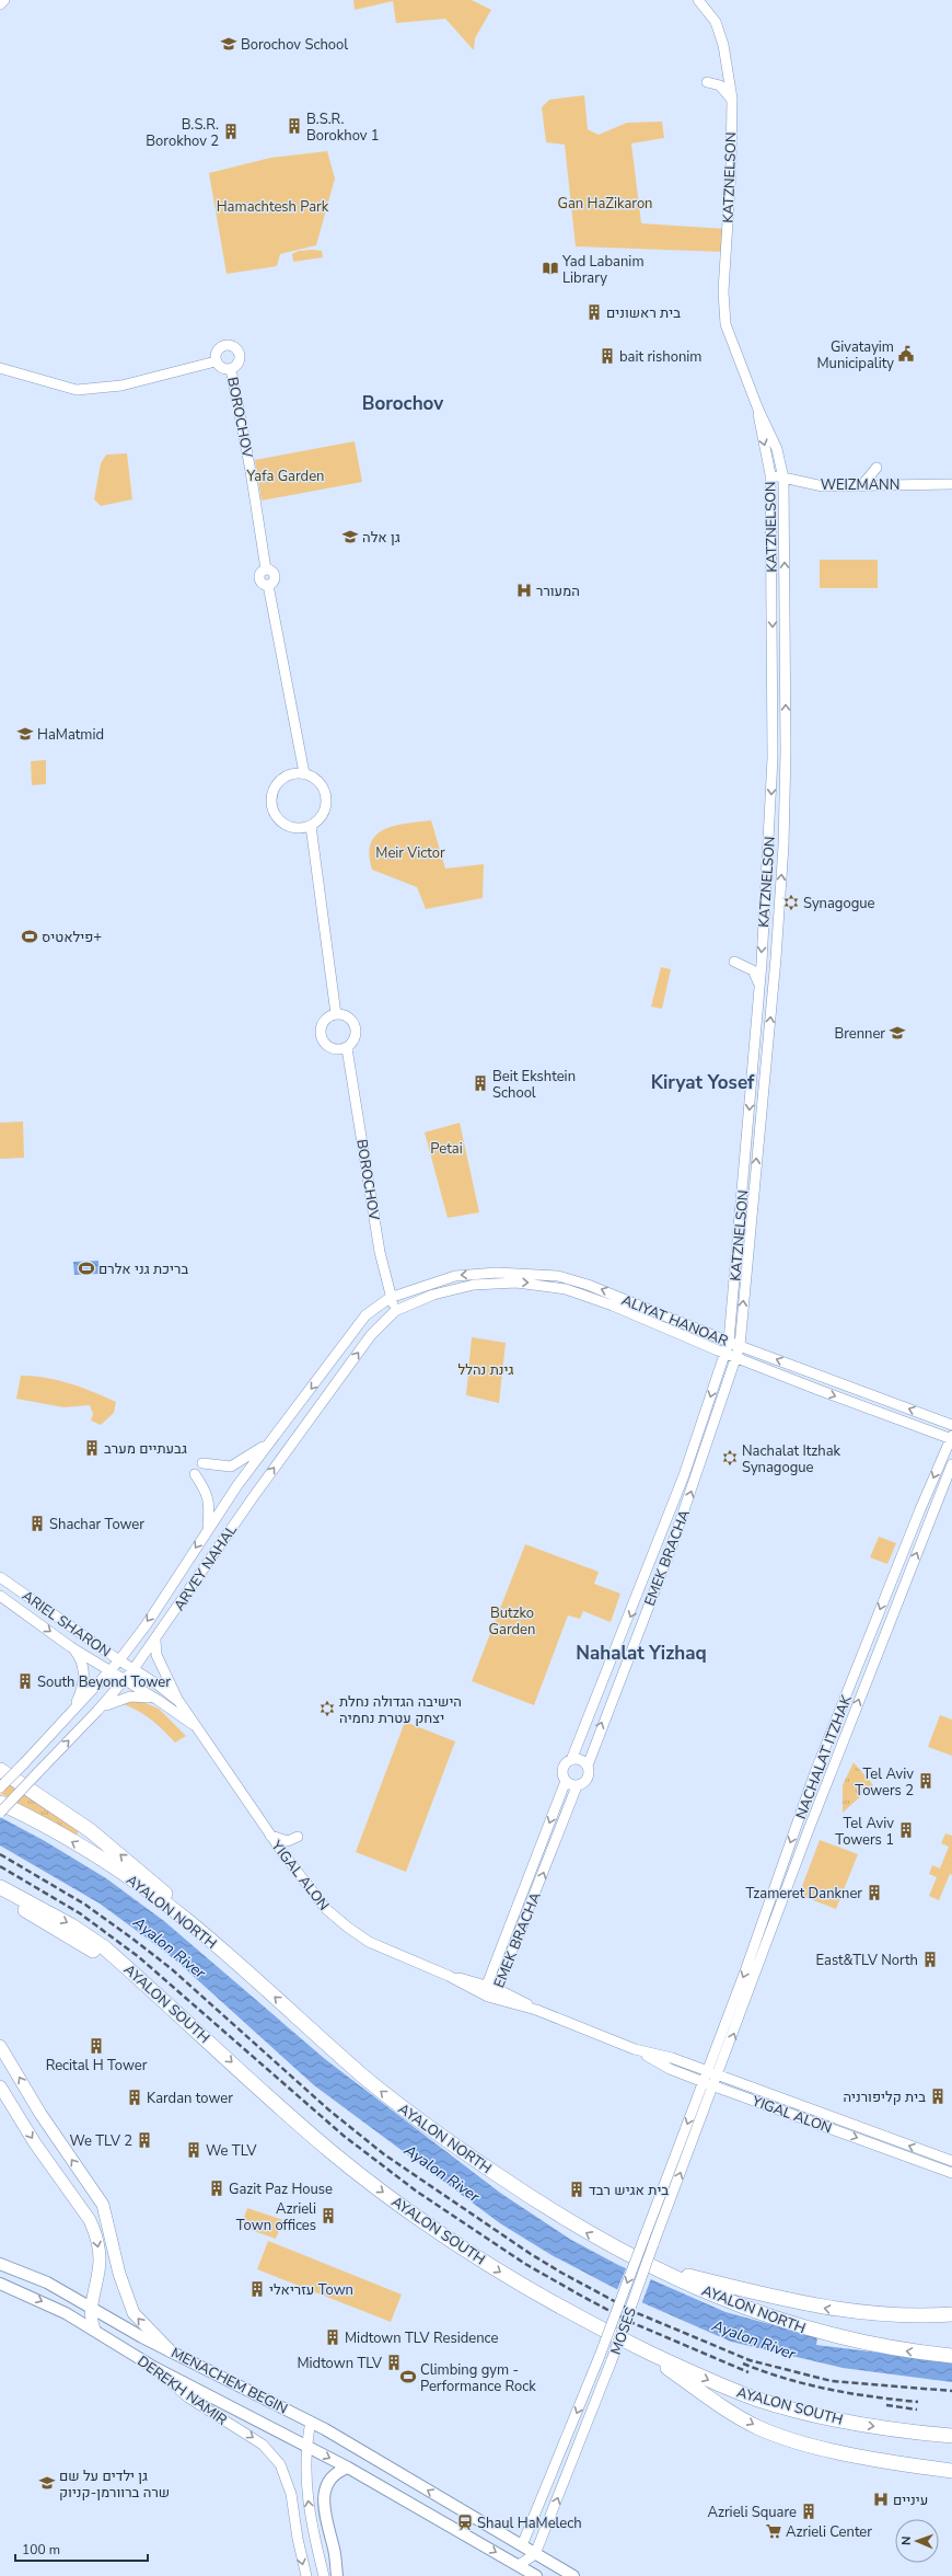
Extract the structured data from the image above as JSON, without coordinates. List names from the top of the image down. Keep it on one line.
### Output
{"streets":{"highway":["AYALON NORTH","AYALON SOUTH"],"main road":["MENACHEM BEGIN","DEREKH NAMIR"],"street":["KATZNELSON","BOROCHOV","WEIZMANN","ALIYAT HANOAR","EMEK BRACHA","ARVEY NAHAL","ARIEL SHARON","NACHALAT ITZHAK","YIGAL ALON","MOSES"]},"crossings":[["KATZNELSON","WEIZMANN"],["KATZNELSON","ALIYAT HANOAR"],["KATZNELSON","EMEK BRACHA"],["BOROCHOV","ALIYAT HANOAR"],["BOROCHOV","ARVEY NAHAL"],["ALIYAT HANOAR","EMEK BRACHA"],["ALIYAT HANOAR","ARVEY NAHAL"],["ALIYAT HANOAR","NACHALAT ITZHAK"],["EMEK BRACHA","YIGAL ALON"],["ARVEY NAHAL","ARIEL SHARON"],["ARVEY NAHAL","YIGAL ALON"],["ARIEL SHARON","YIGAL ALON"],["NACHALAT ITZHAK","YIGAL ALON"],["NACHALAT ITZHAK","MOSES"],["YIGAL ALON","MOSES"],["MOSES","MENACHEM BEGIN"],["MENACHEM BEGIN","DEREKH NAMIR"]],"one_way":["DEREKH NAMIR"],"districts":["Borochov","Kiryat Yosef","Nahalat Yizhaq"],"water":["Ayalon River"],"parks":["Gan HaZikaron","Hamachtesh Park","Yafa Garden","Meir Victor","Petai","גינת נהלל","Butzko Garden"],"places":{"school or university":["Borochov School","גן אלה","HaMatmid","Brenner","גן ילדים על שם שרה ברוורמן-קניוק"],"building":["B.S.R. Borokhov 1","B.S.R. Borokhov 2","בית ראשונים","bait rishonim","Beit Ekshtein School","גבעתיים מערב","Shachar Tower","South Beyond Tower","Tel Aviv Towers 2","Tel Aviv Towers 1","Tzameret Dankner","East&TLV North","Recital H Tower","בית קליפורניה","Kardan tower","We TLV 2","We TLV","Gazit Paz House","בית אגיש רבד","Azrieli Town offices","עזריאלי Town","Midtown TLV Residence","Midtown TLV","Azrieli Square"],"library":["Yad Labanim Library"],"public building":["Givatayim Municipality"],"hospital":["המעורר","עיניים"],"synagogue":["Synagogue","Nachalat Itzhak Synagogue","הישיבה הגדולה נחלת יצחק עטרת נחמיה"],"sports":["פילאטיס+","בריכת גני אלרם","Climbing gym - Performance Rock"],"station":["Shaul HaMelech"],"supermarket":["Azrieli Center"]},"scale_bar":"100 m","north":"left"}
